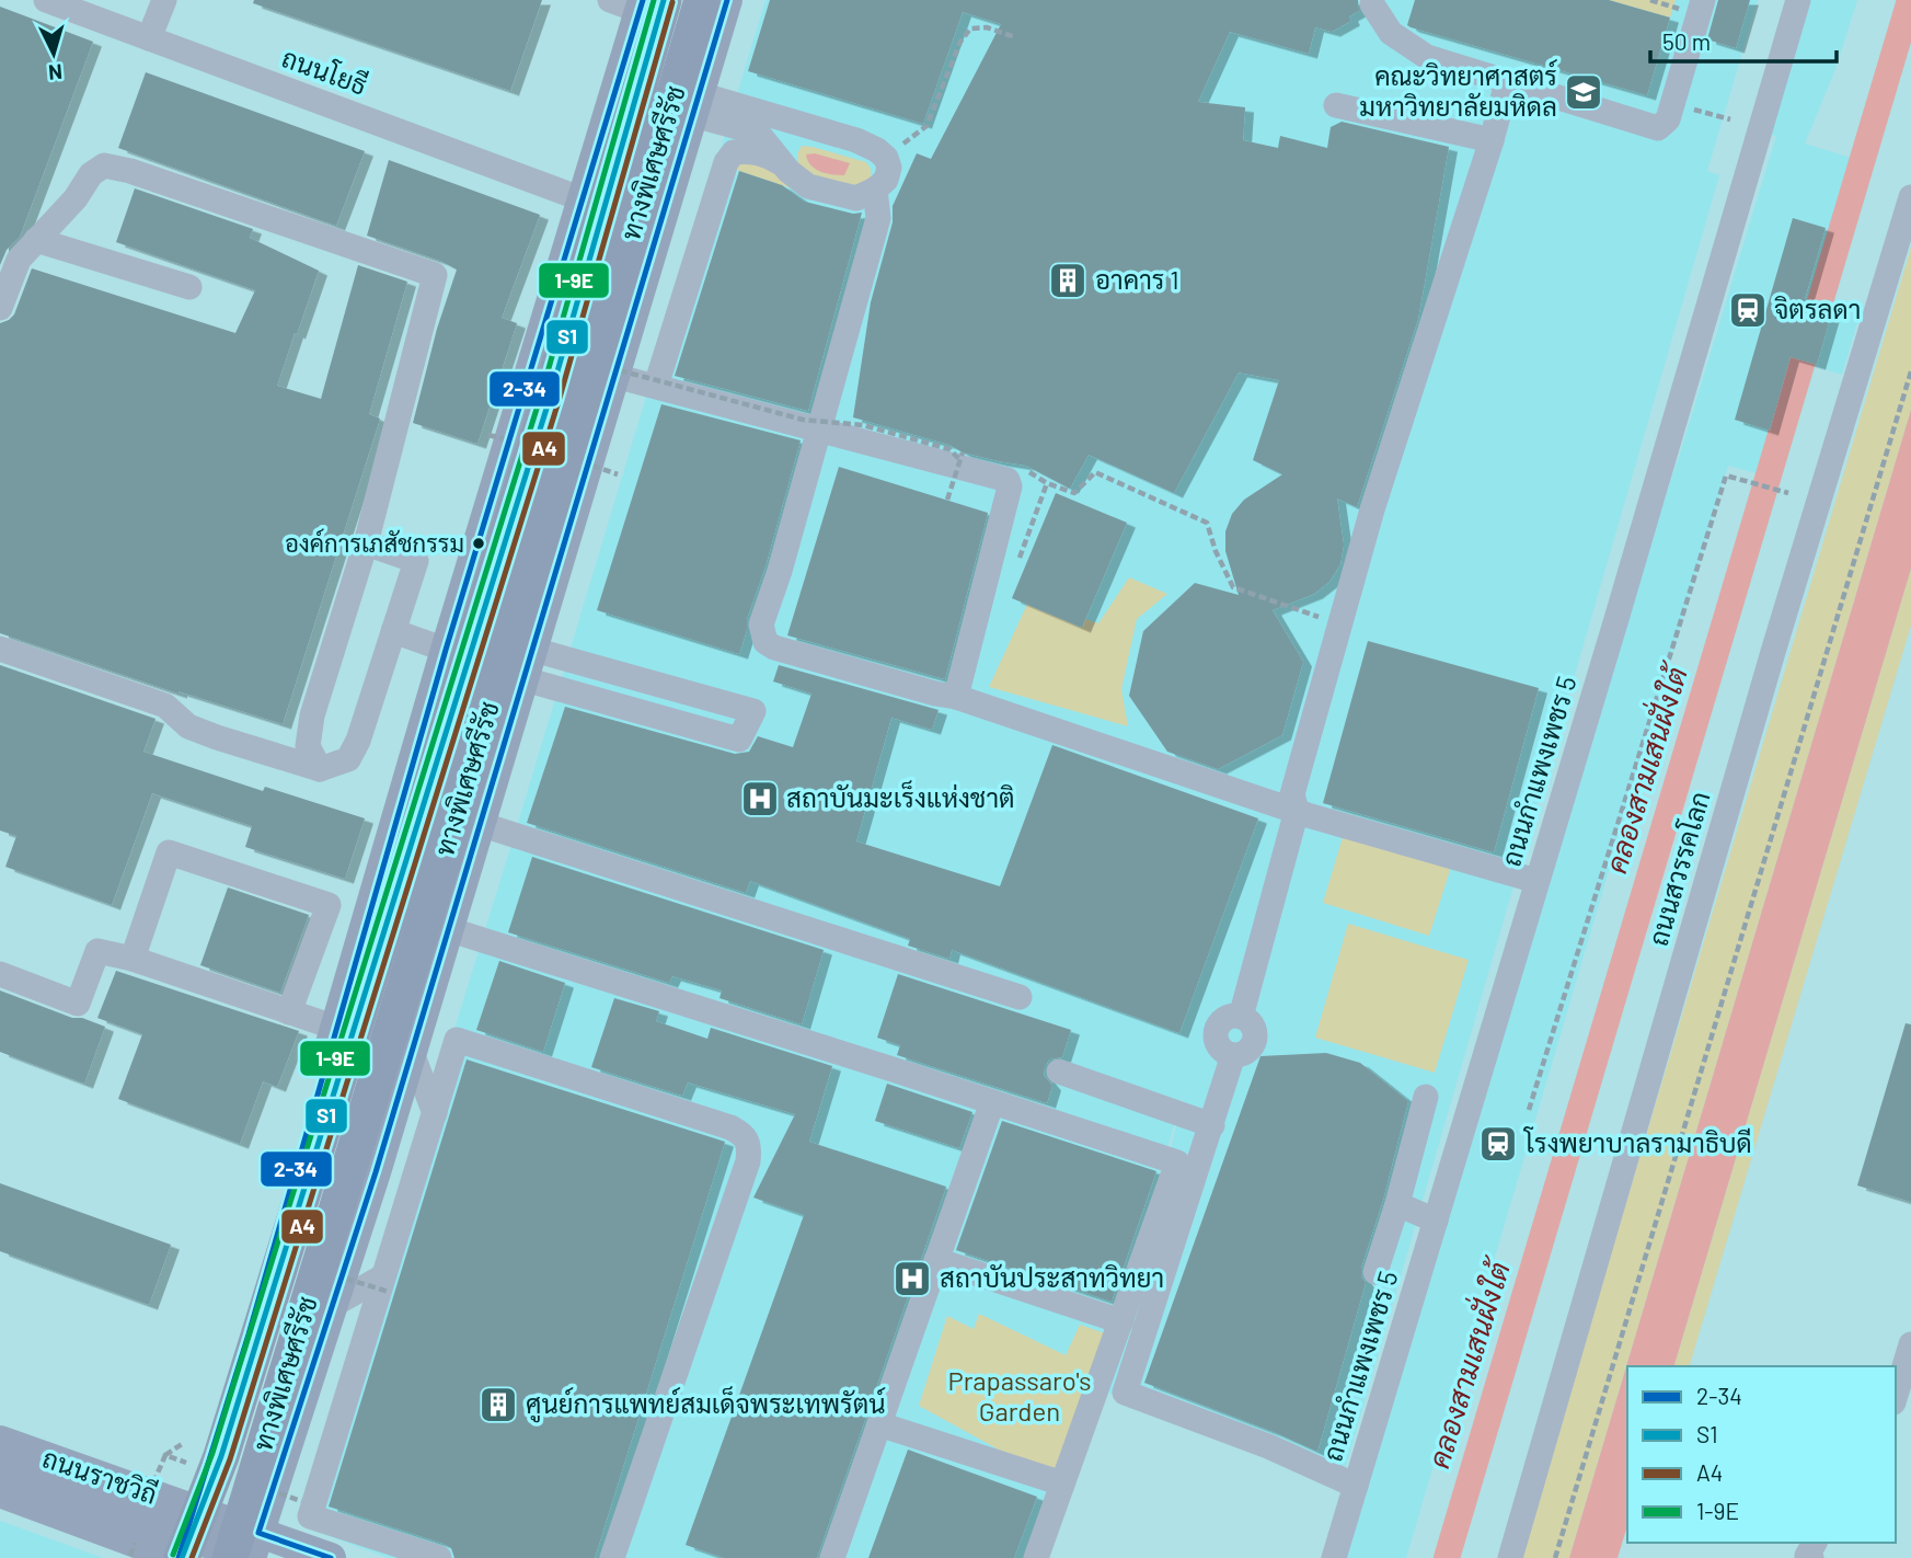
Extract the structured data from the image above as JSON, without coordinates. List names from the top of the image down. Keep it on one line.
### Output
{"streets":{"highway":["ทางพิเศษศรีรัช"],"main road":["ถนนราชวิถี"],"street":["ถนนโยธี","ถนนกำแพงเพชร 5","ถนนสวรรคโลก"]},"crossings":[["ทางพิเศษศรีรัช","ถนนราชวิถี"]],"water":["คลองสามเสนฝั่งใต้"],"parks":["Prapassaro's Garden"],"places":{"school or university":["คณะวิทยาศาสตร์ มหาวิทยาลัยมหิดล"],"building":["อาคาร 1","ศูนย์การแพทย์สมเด็จพระเทพรัตน์"],"station":["จิตรลดา","โรงพยาบาลรามาธิบดี"],"other":["องค์การเภสัชกรรม"],"hospital":["สถาบันมะเร็งแห่งชาติ","สถาบันประสาทวิทยา"]},"lines":["transit line 2-34","transit line S1","transit line 1-9E","transit line A4"],"legend":["2-34","S1","A4","1-9E"],"scale_bar":"50 m","north":"bottom"}
